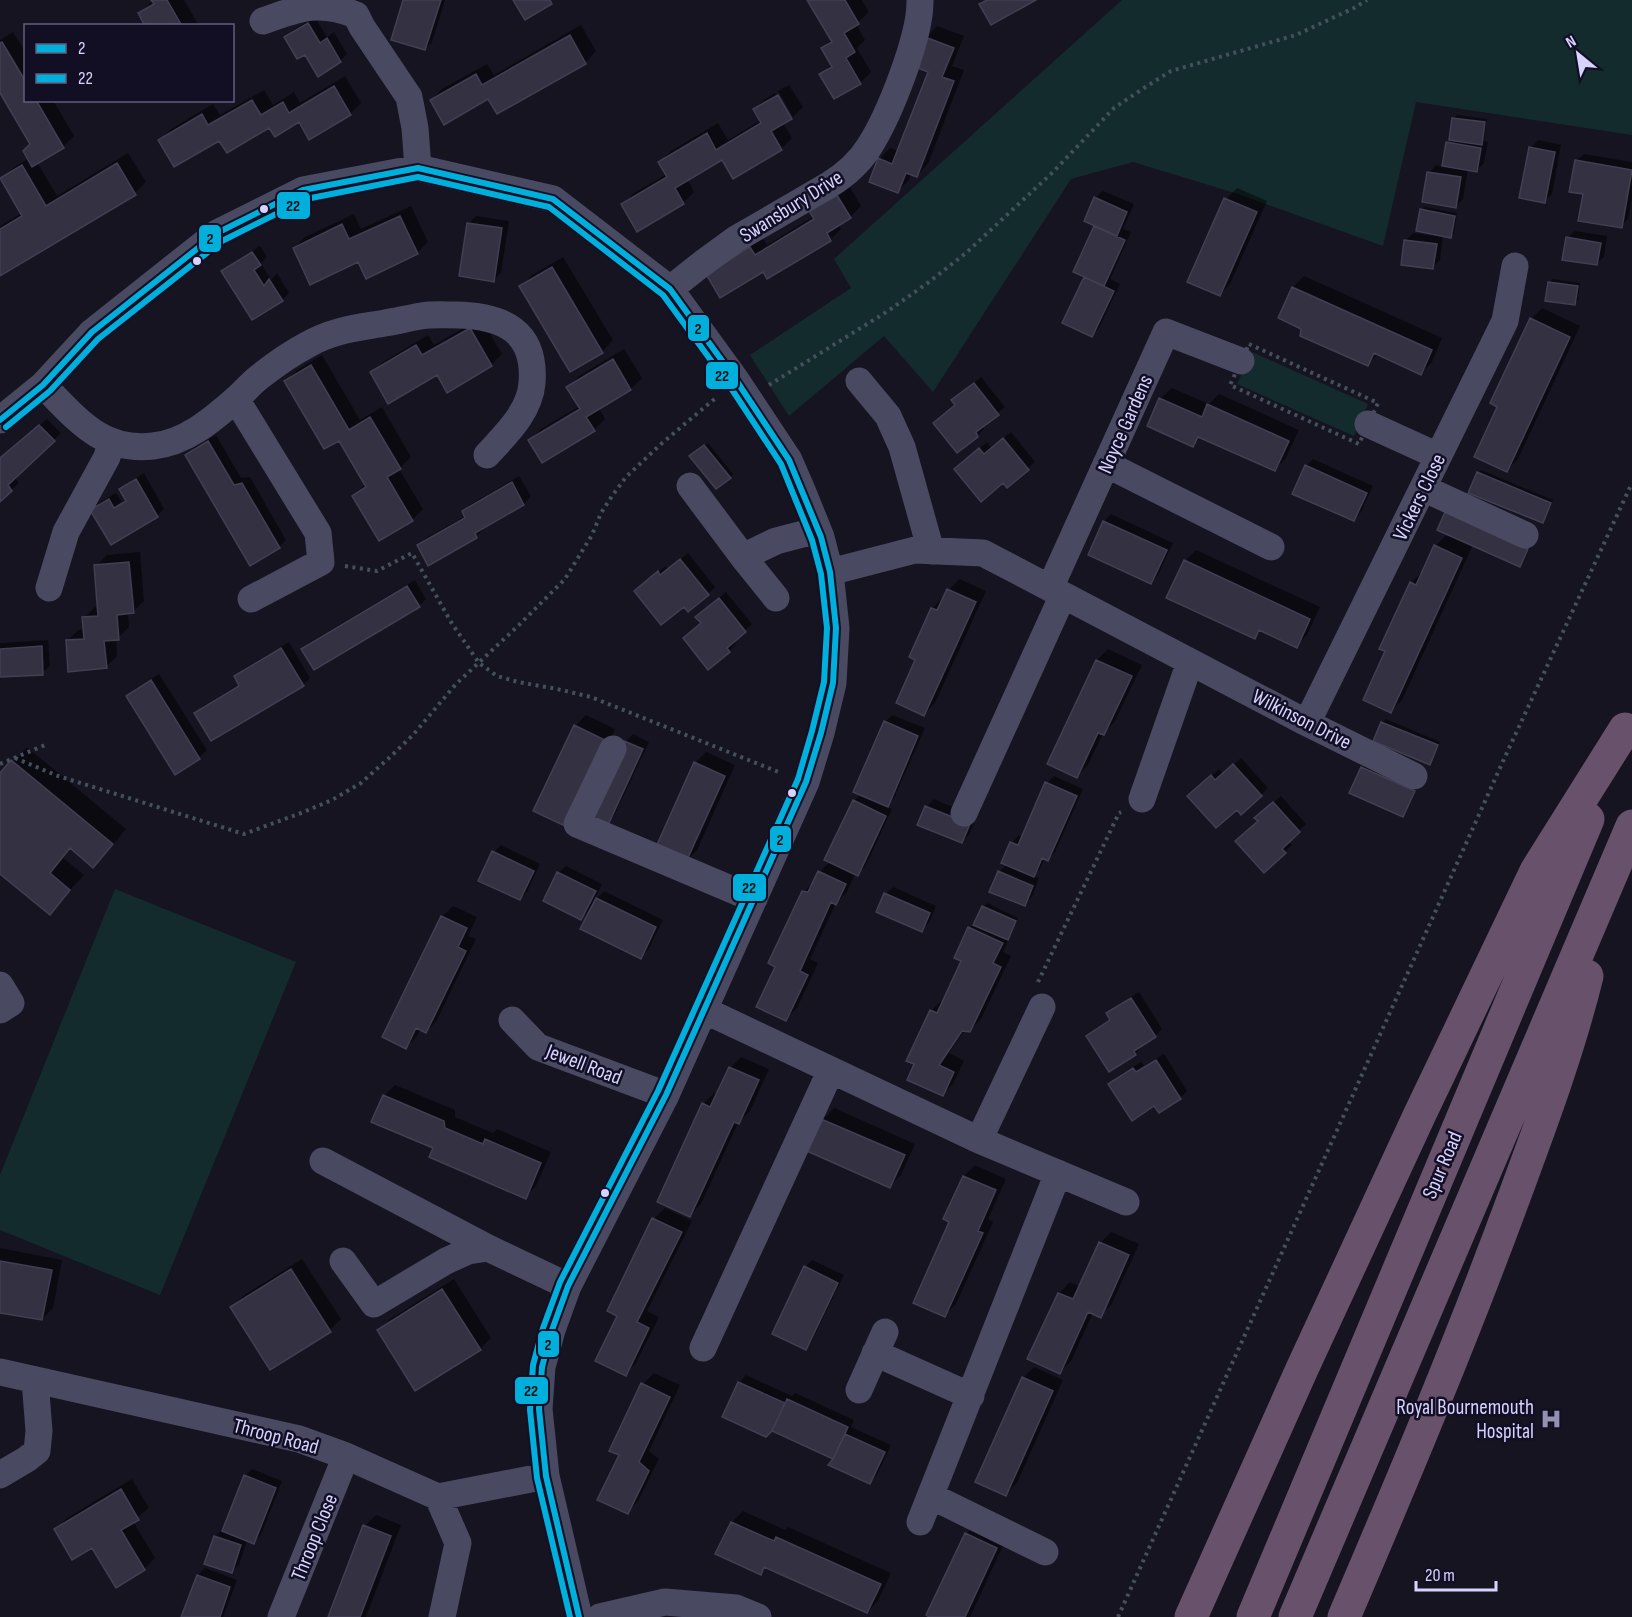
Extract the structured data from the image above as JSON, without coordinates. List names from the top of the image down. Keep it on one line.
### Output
{"streets":{"highway":["Spur Road"],"street":["Swansbury Drive","Noyce Gardens","Vickers Close","Wilkinson Drive","Jewell Road","Throop Road","Throop Close"]},"crossings":[["Noyce Gardens","Wilkinson Drive"],["Vickers Close","Wilkinson Drive"],["Throop Road","Throop Close"]],"places":{"hospital":["Royal Bournemouth Hospital"]},"lines":["transit line 2","transit line 22"],"legend":["2","22"],"scale_bar":"20 m","north":"top left"}
